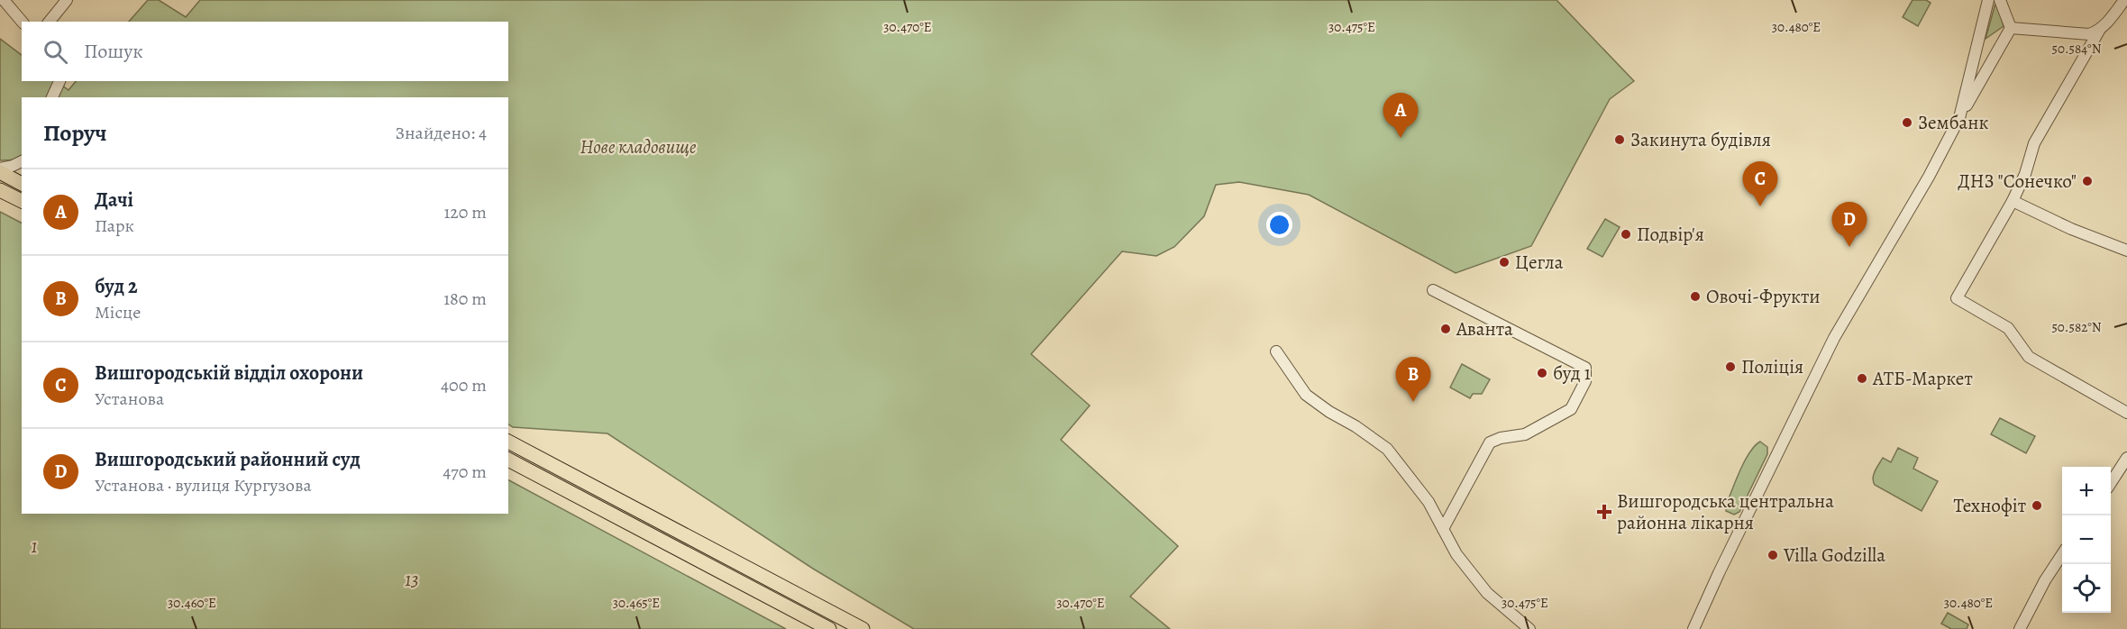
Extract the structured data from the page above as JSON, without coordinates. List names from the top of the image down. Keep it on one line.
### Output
{"parks":["Нове кладовище","1","13"],"places":{"other":["Зембанк","Закинута будівля","ДНЗ \"Сонечко\"","Подвір'я","Цегла","Овочі-Фрукти","Аванта","Поліція","буд 1","АТБ-Маркет","Технофіт","Villa Godzilla"],"health":["Вишгородська центральна районна лікарня"]},"page":{"search":"Пошук","pins":["A","C","D","B"],"heading":["Поруч","Знайдено: 4"],"list":[{"mark":"A","name":"Дачі","note":"Парк","value":"120 m"},{"mark":"B","name":"буд 2","note":"Місце","value":"180 m"},{"mark":"C","name":"Вишгородській відділ охорони","note":"Установа","value":"400 m"},{"mark":"D","name":"Вишгородський районний суд","note":"Установа · вулиця Кургузова","value":"470 m"}],"map_buttons":["+","−"]},"coordinates":["30.470°E","30.475°E","30.480°E","50.584°N","50.582°N","30.460°E","30.465°E"]}
